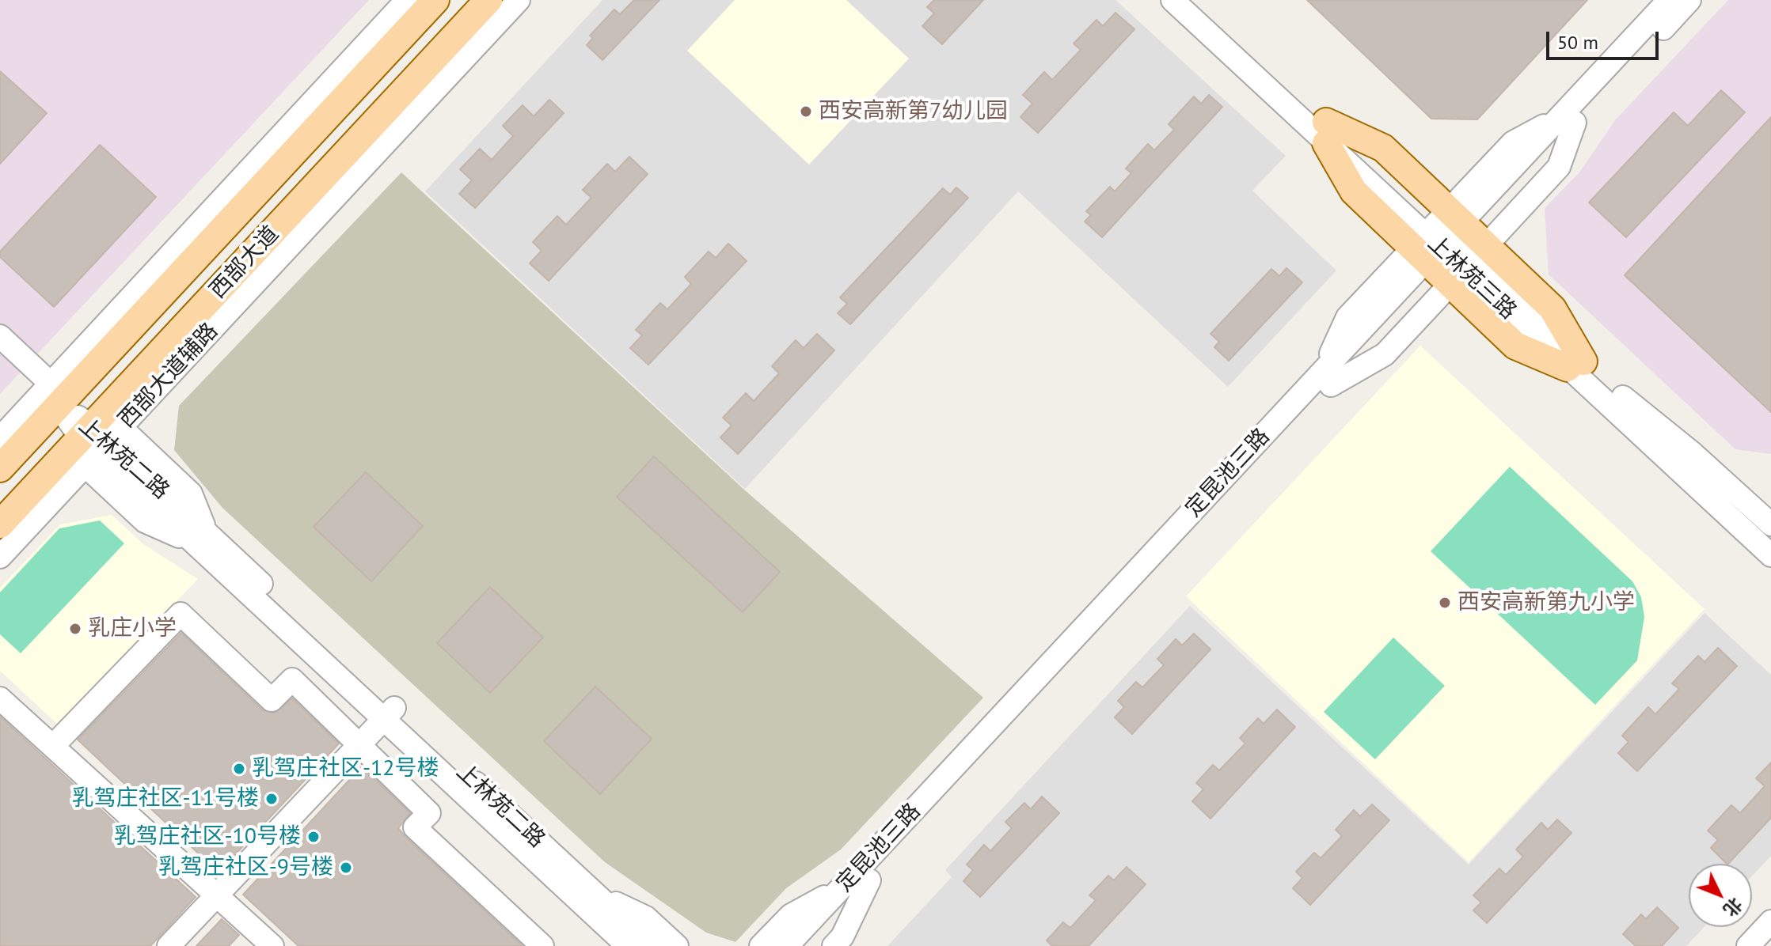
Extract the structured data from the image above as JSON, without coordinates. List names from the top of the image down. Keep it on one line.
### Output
{"streets":{"main road":["西部大道"],"street":["西部大道辅路","上林苑二路","定昆池三路"]},"crossings":[["西部大道","西部大道辅路"],["西部大道","上林苑二路"],["西部大道辅路","上林苑二路"]],"places":["西安高新第7幼儿园","西安高新第九小学","乳庄小学","乳驾庄社区-12号楼","乳驾庄社区-11号楼","乳驾庄社区-10号楼","乳驾庄社区-9号楼"],"scale_bar":"50 m","north":"bottom right"}
